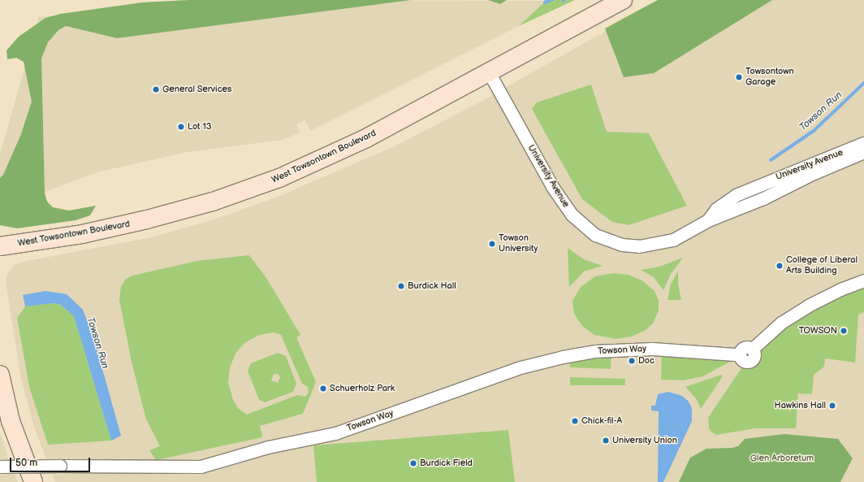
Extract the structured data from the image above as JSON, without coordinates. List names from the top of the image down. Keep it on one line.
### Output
{"streets":{"main road":["West Towsontown Boulevard"],"street":["University Avenue","Towson Way"]},"crossings":[["West Towsontown Boulevard","University Avenue"]],"water":["Towson Run"],"parks":["Glen Arboretum"],"places":["Towsontown Garage","General Services","Lot 13","Towson University","College of Liberal Arts Building","Burdick Hall","TOWSON","Doc","Schuerholz Park","Hawkins Hall","Chick-fil-A","University Union","Burdick Field"],"scale_bar":"50 m"}
